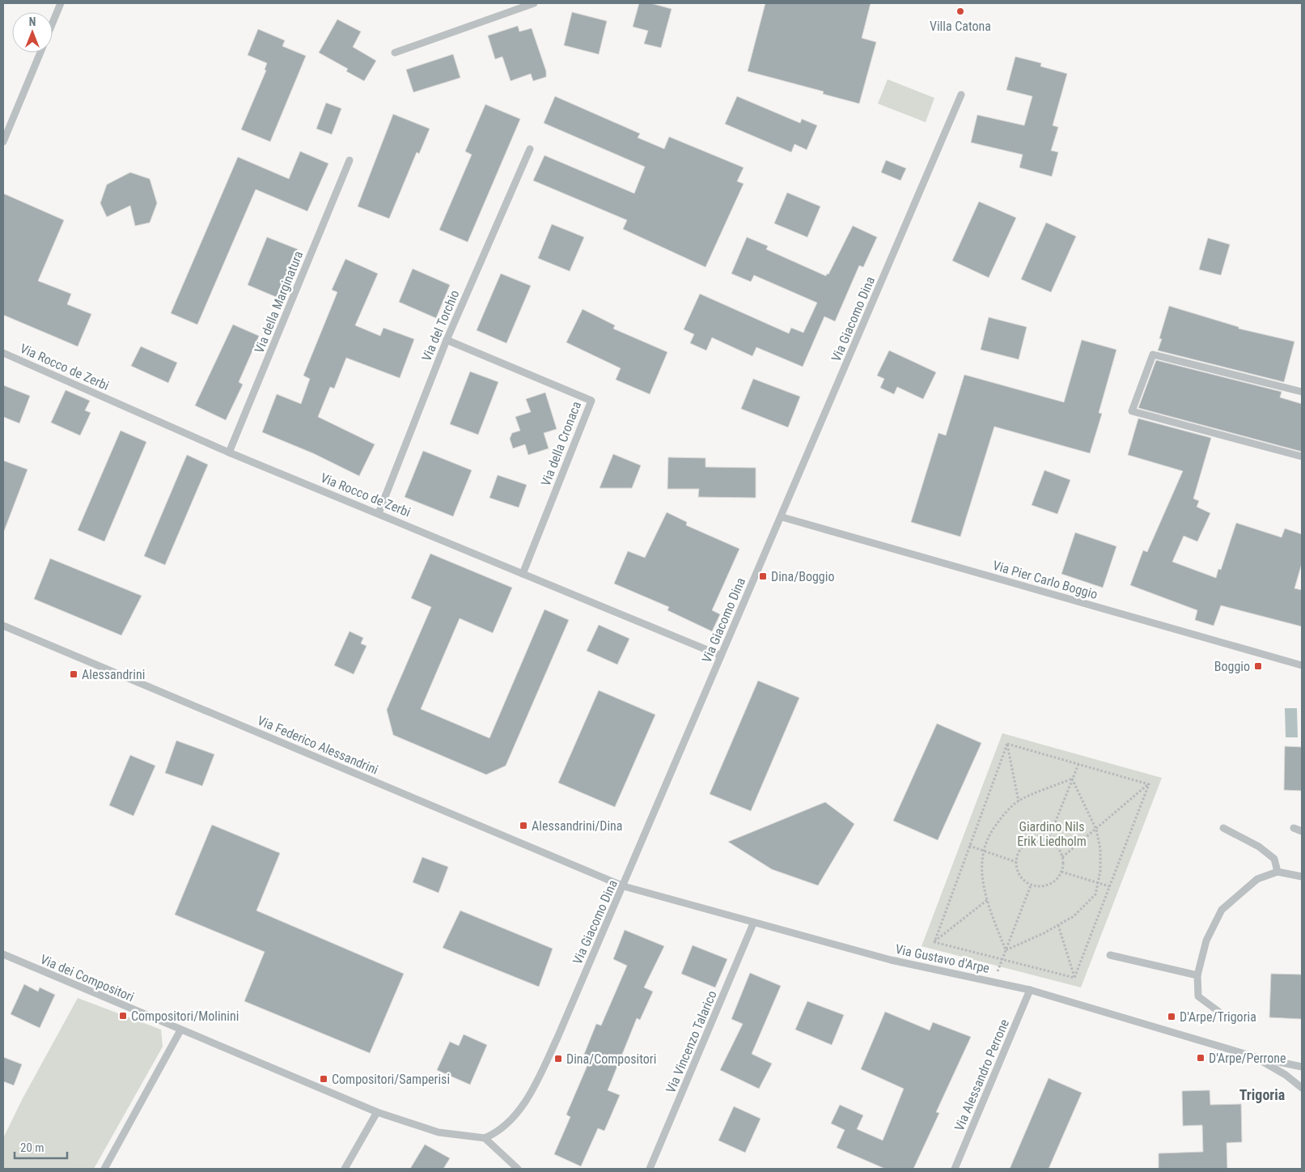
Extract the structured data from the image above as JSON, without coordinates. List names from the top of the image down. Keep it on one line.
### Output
{"streets":{"street":["Via della Marginatura","Via Giacomo Dina","Via del Torchio","Via Rocco de Zerbi","Via della Cronaca","Via Pier Carlo Boggio","Via Federico Alessandrini","Via Gustavo d'Arpe","Via dei Compositori","Via Vincenzo Talarico","Via Alessandro Perrone"]},"crossings":[["Via della Marginatura","Via Rocco de Zerbi"],["Via Giacomo Dina","Via Rocco de Zerbi"],["Via Giacomo Dina","Via Pier Carlo Boggio"],["Via Giacomo Dina","Via Federico Alessandrini"],["Via Giacomo Dina","Via Gustavo d'Arpe"],["Via Giacomo Dina","Via dei Compositori"],["Via del Torchio","Via Rocco de Zerbi"],["Via del Torchio","Via della Cronaca"],["Via Rocco de Zerbi","Via della Cronaca"],["Via Federico Alessandrini","Via Gustavo d'Arpe"],["Via Gustavo d'Arpe","Via Vincenzo Talarico"],["Via Gustavo d'Arpe","Via Alessandro Perrone"]],"districts":["Trigoria"],"parks":["Giardino Nils Erik Liedholm"],"places":{"other":["Villa Catona"],"transit":["Dina/Boggio","Boggio","Alessandrini","Alessandrini/Dina","Compositori/Molinini","D'Arpe/Trigoria","D'Arpe/Perrone","Dina/Compositori","Compositori/Samperisi"]},"scale_bar":"20 m","north":"top"}
